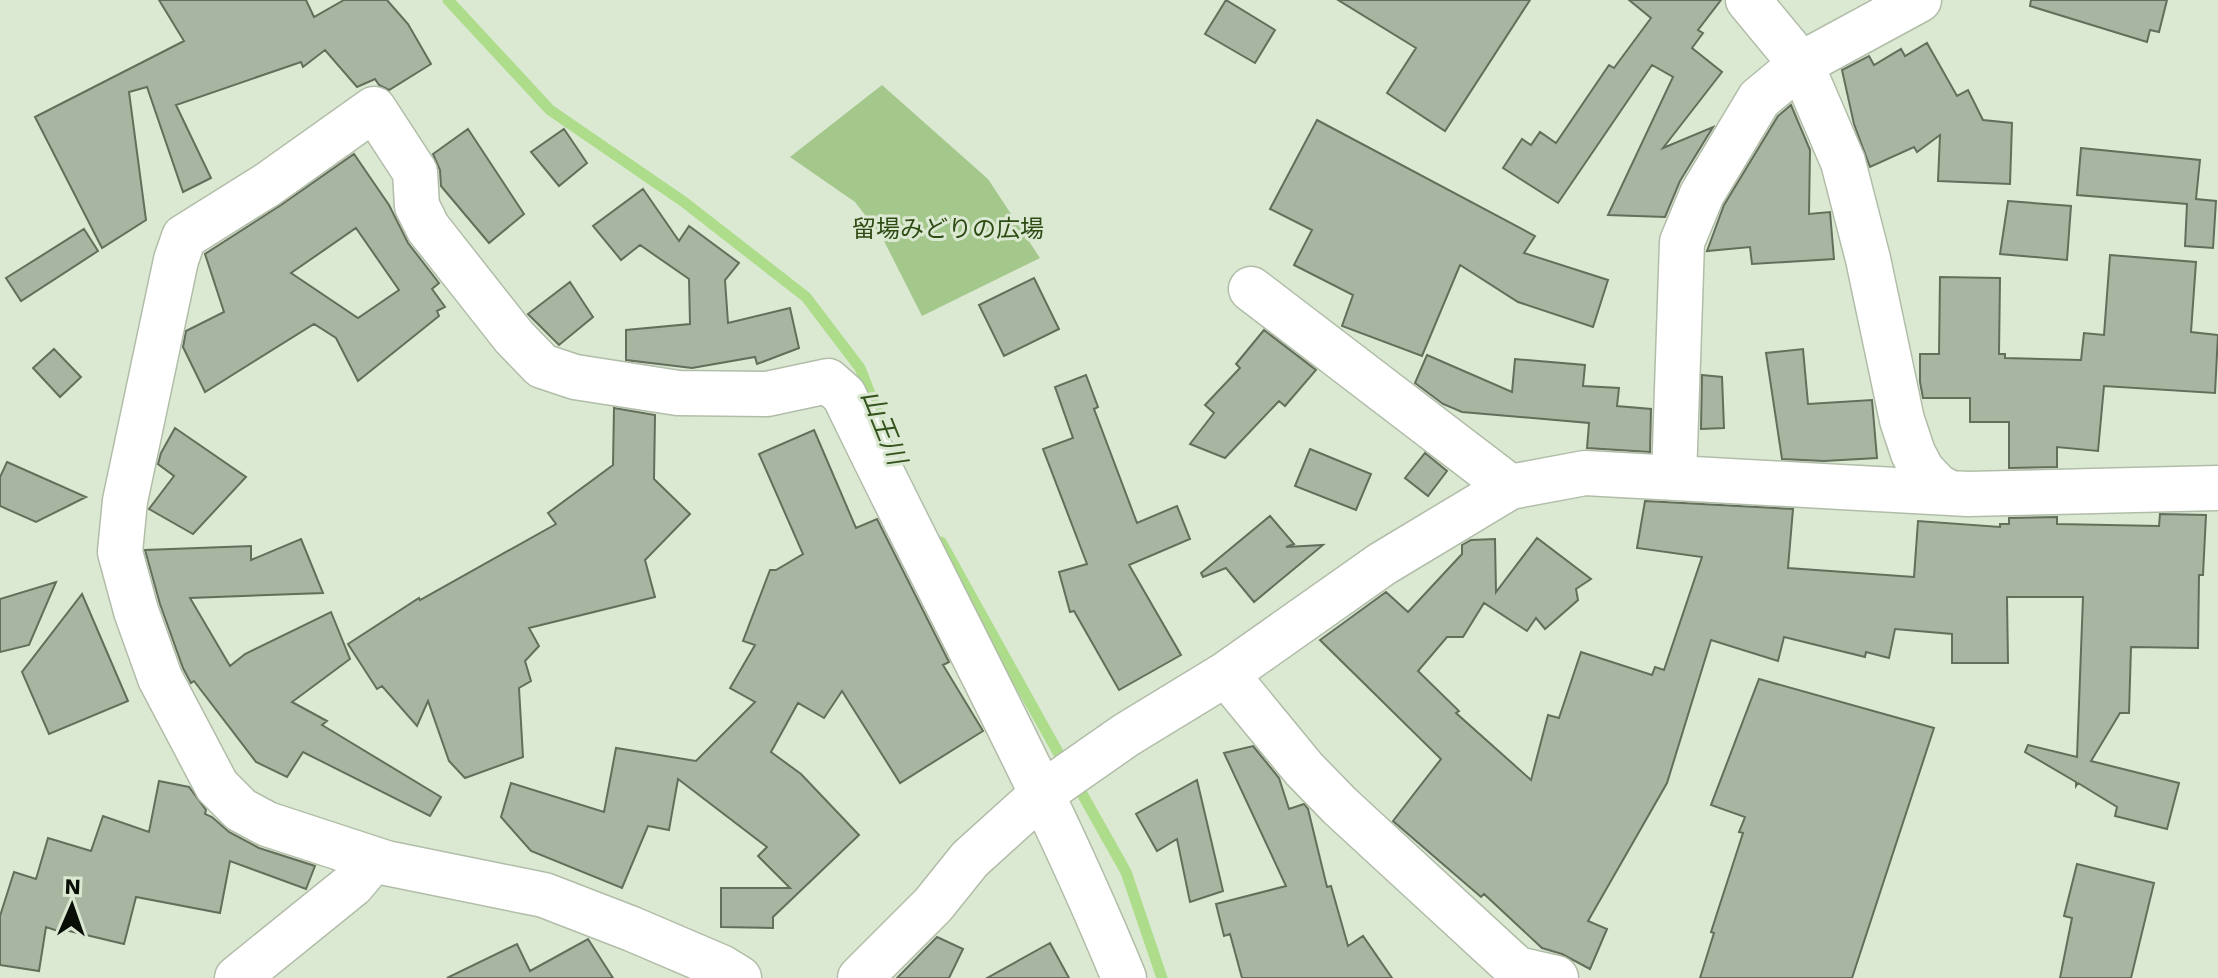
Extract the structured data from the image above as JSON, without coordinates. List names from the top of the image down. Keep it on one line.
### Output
{"water":["山王川"],"parks":["留場みどりの広場"],"north":"top"}
